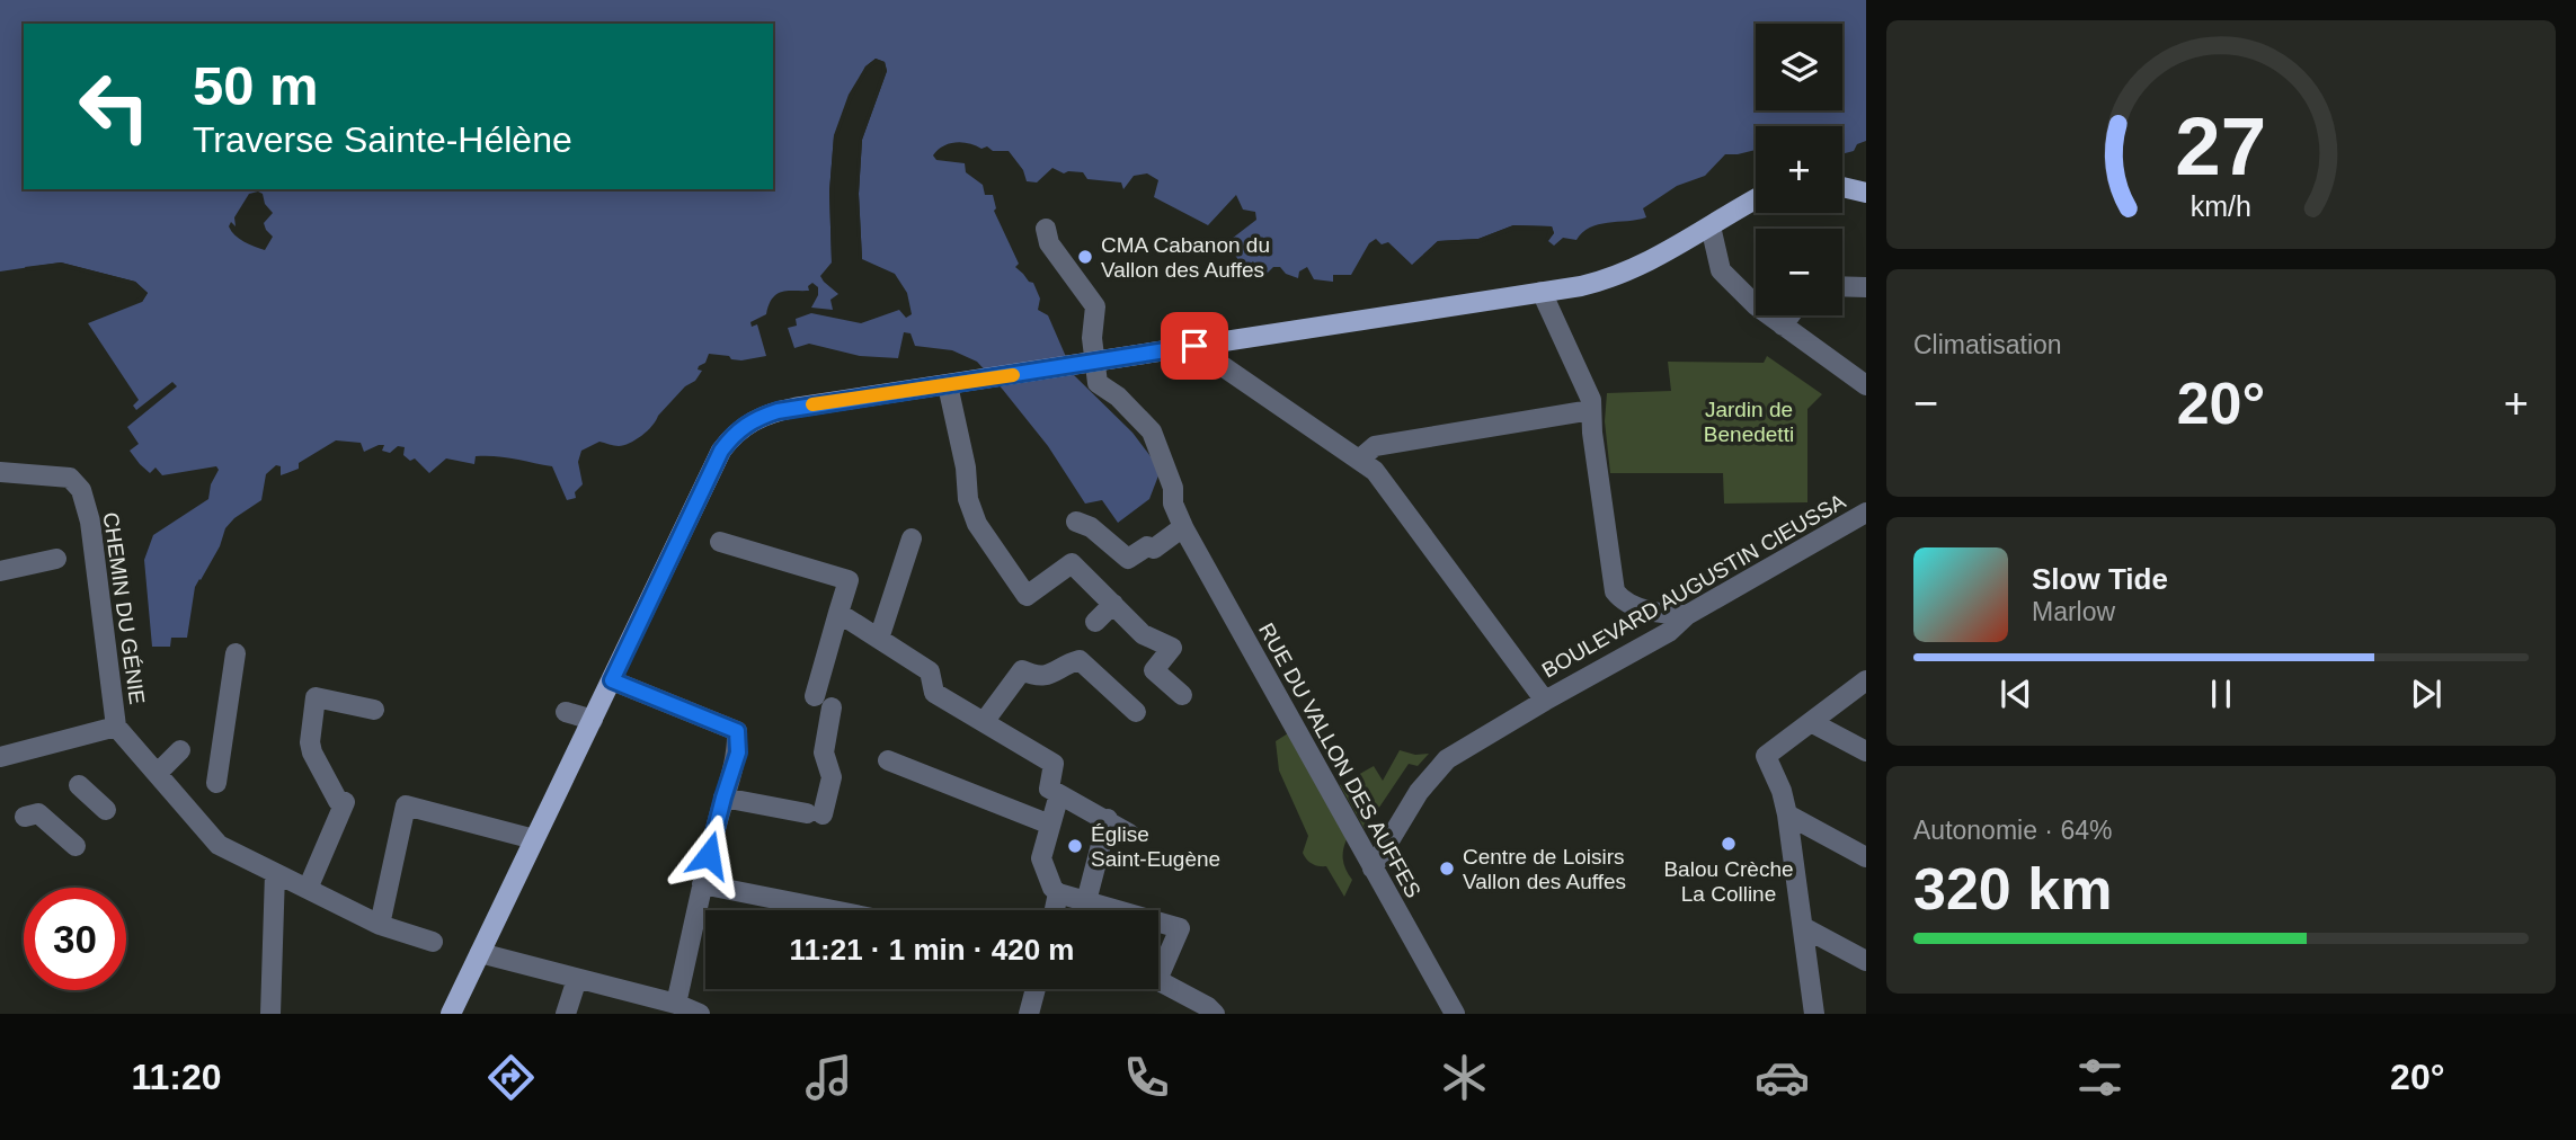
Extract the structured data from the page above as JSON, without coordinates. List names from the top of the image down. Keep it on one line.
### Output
{"streets":{"street":["BOULEVARD AUGUSTIN CIEUSSA","CHEMIN DU GÉNIE","RUE DU VALLON DES AUFFES"]},"crossings":[["BOULEVARD AUGUSTIN CIEUSSA","RUE DU VALLON DES AUFFES"]],"parks":["Jardin de Benedetti"],"places":["CMA Cabanon du Vallon des Auffes","Balou Crèche La Colline","Église Saint-Eugène","Centre de Loisirs Vallon des Auffes"],"page":{"map_buttons":["+","−"],"turn":["50 m","Traverse Sainte-Hélène"],"tile":["Climatisation",["Autonomie · 64%","320 km"]],"heat":["−","20°","+"],"song":["Slow Tide","Marlow"],"limit":"30","trip":"11:21 · 1 min · 420 m","tabs":["11:20","20°"],"gauge":["27","km/h"]}}
